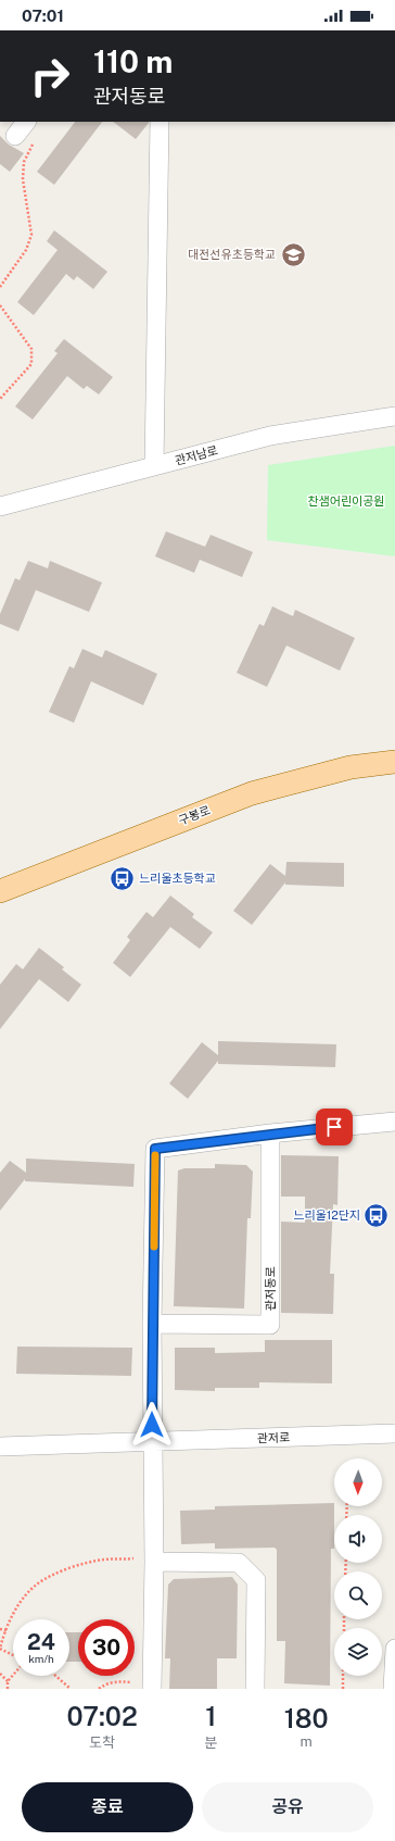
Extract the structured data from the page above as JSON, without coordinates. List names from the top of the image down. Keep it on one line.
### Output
{"streets":{"main road":["구봉로"],"street":["관저남로","관저동로","관저로"]},"parks":["찬샘어린이공원"],"places":{"school or university":["대전선유초등학교"],"bus stop":["느리울초등학교","느리울12단지"]},"north":"bottom","page":{"status":"07:01","turn":["110 m","관저동로"],"speed":"24 km/h","limit":"30","eta":["07:02","도착","1","분","180","m"],"buttons":["종료","공유"]}}
